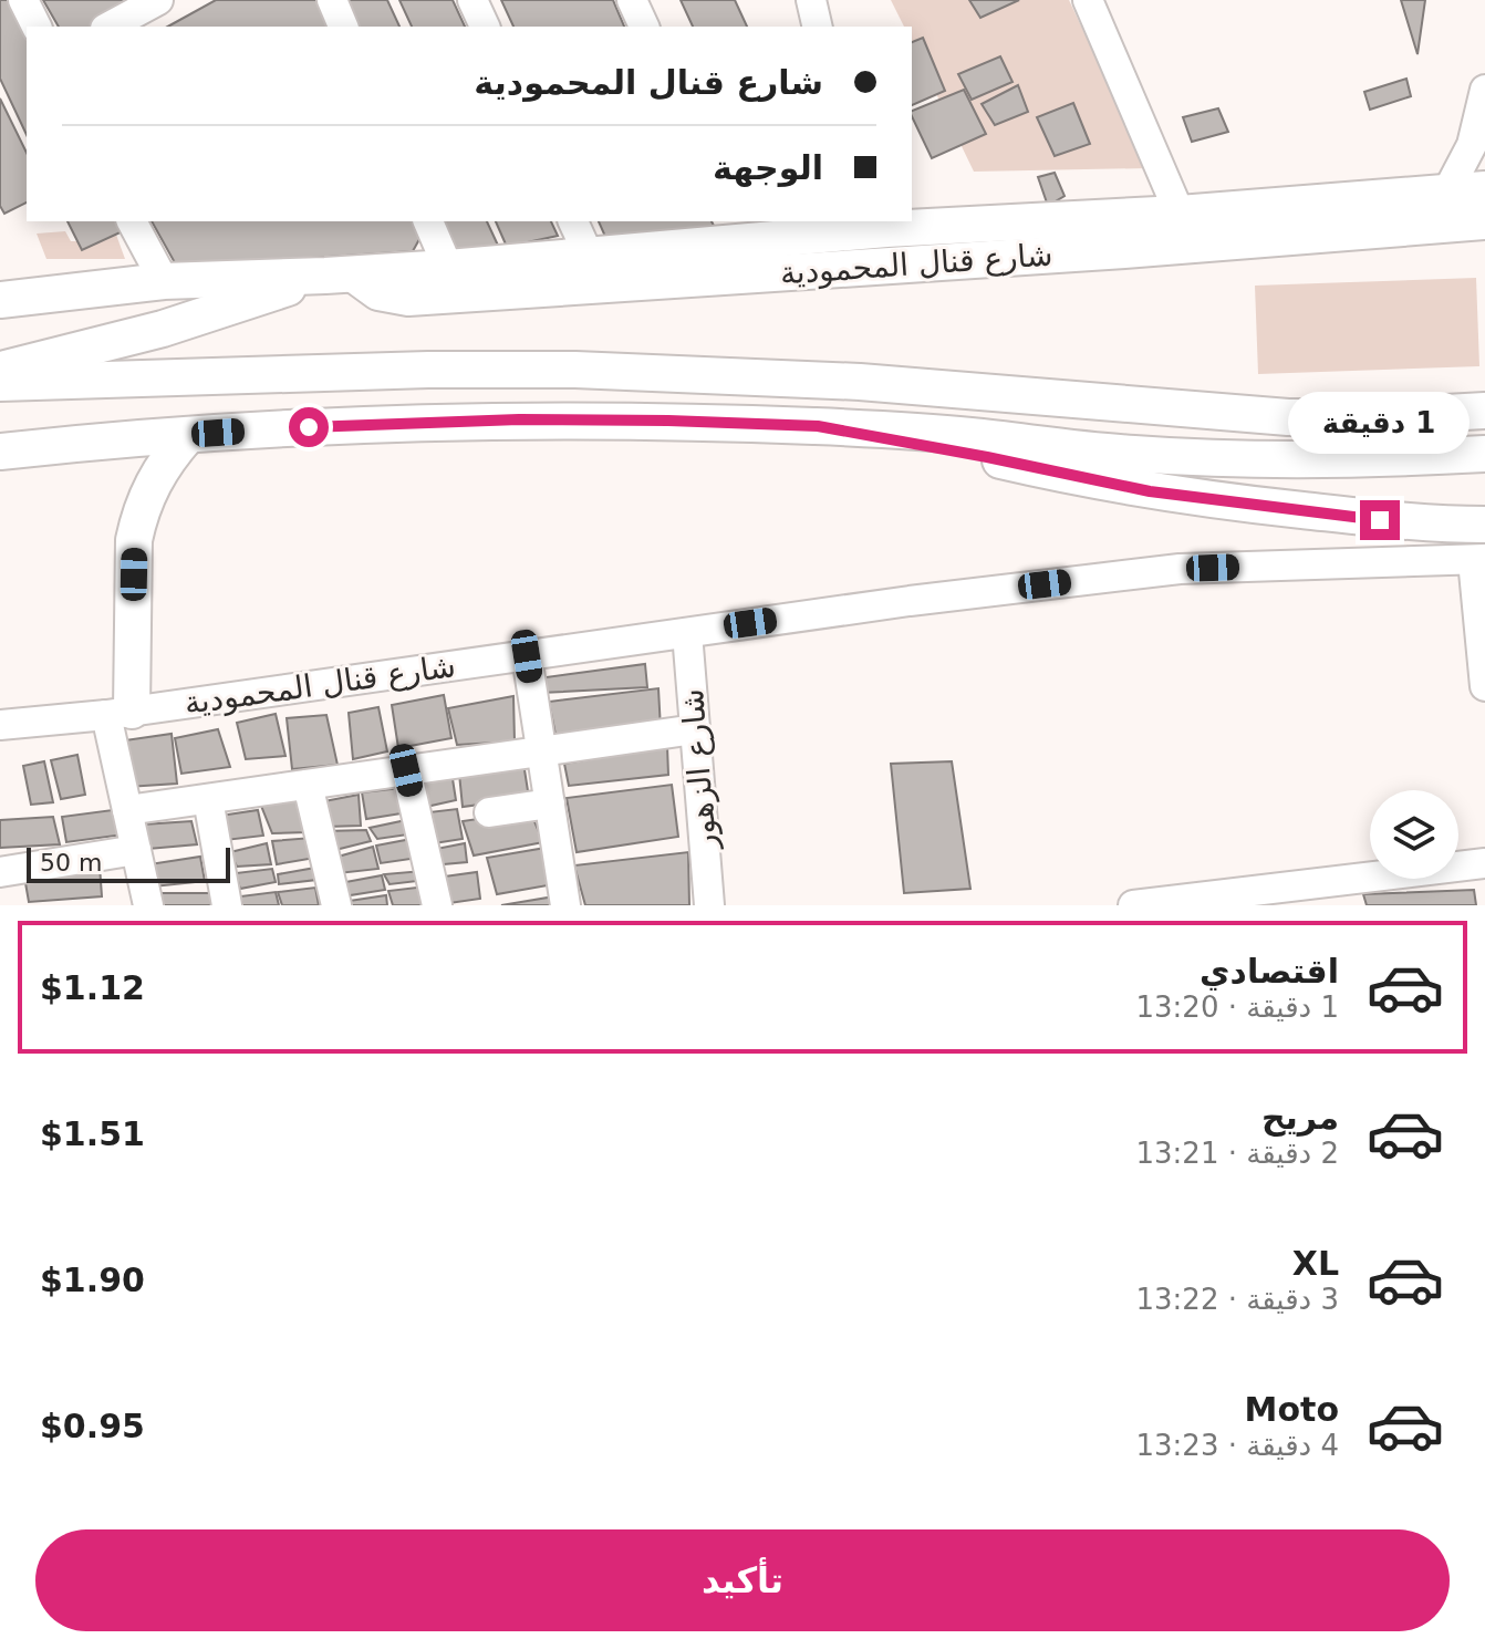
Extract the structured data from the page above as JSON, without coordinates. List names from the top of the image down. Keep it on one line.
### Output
{"streets":{"main road":["شارع قنال المحمودية"],"street":["شارع الزهور"]},"crossings":[["شارع قنال المحمودية","شارع الزهور"]],"scale_bar":"50 m","page":{"banner":["شارع قنال المحمودية","الوجهة"],"bubble":"1 دقيقة","scale":"50 m","list":[{"name":"اقتصادي","note":"1 دقيقة · 13:20","value":"$1.12"},{"name":"مريح","note":"2 دقيقة · 13:21","value":"$1.51"},{"name":"XL","note":"3 دقيقة · 13:22","value":"$1.90"},{"name":"Moto","note":"4 دقيقة · 13:23","value":"$0.95"}],"buttons":"تأكيد"}}
